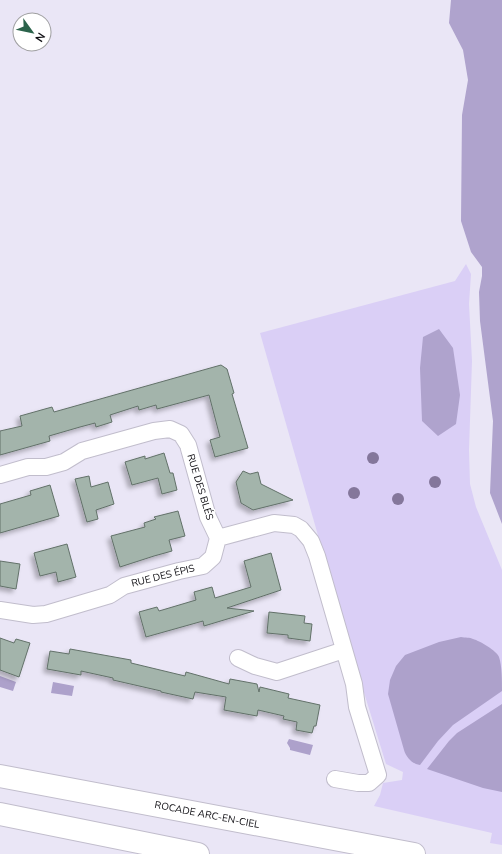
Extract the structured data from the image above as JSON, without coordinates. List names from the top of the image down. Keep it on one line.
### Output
{"streets":{"highway":["ROCADE ARC-EN-CIEL"],"street":["RUE DES BLÉS","RUE DES ÉPIS"]},"crossings":[["RUE DES BLÉS","RUE DES ÉPIS"]],"north":"bottom right"}
